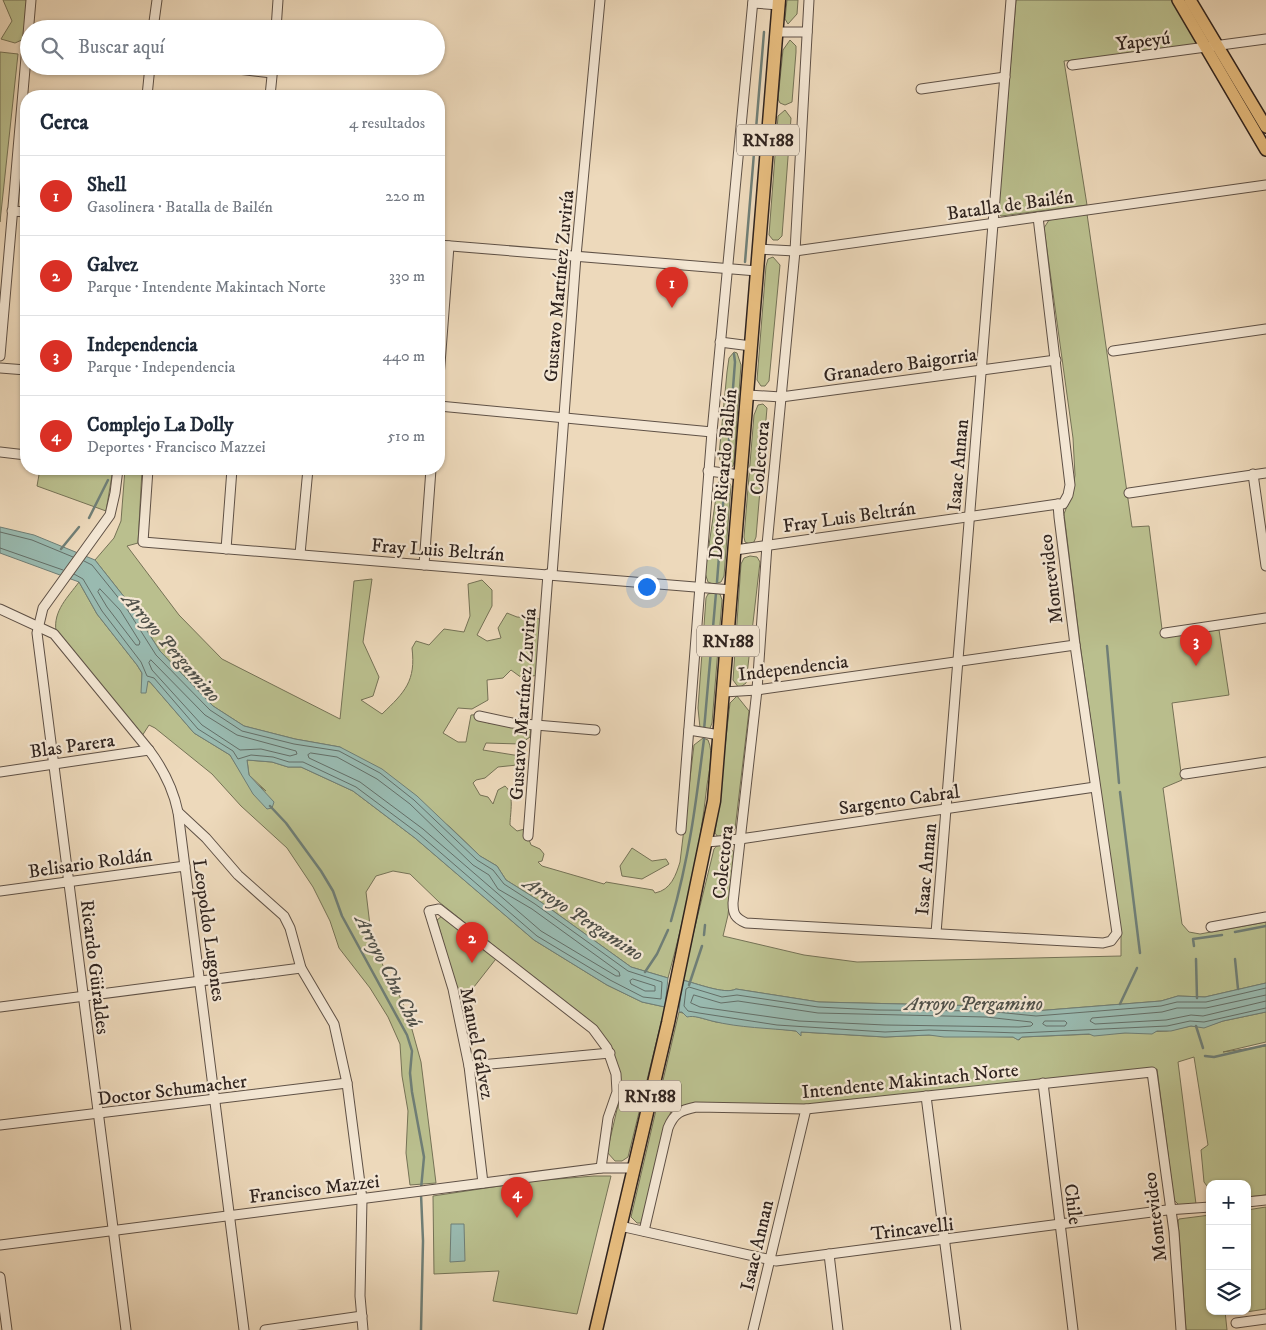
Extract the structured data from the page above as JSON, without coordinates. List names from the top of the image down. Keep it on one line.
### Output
{"streets":{"highway":["RN188","Doctor Ricardo Balbín"],"street":["Yapeyú","Batalla de Bailén","Gustavo Martínez Zuviría","Granadero Baigorria","Colectora","Isaac Annan","Fray Luis Beltrán","Montevideo","Independencia","Blas Parera","Sargento Cabral","Belisario Roldán","Leopoldo Lugones","Ricardo Güiraldes","Manuel Gálvez","Intendente Makintach Norte","Doctor Schumacher","Francisco Mazzei","Chile","Trincavelli"]},"crossings":[["RN188","Doctor Ricardo Balbín"],["RN188","Francisco Mazzei"],["RN188","Trincavelli"],["Batalla de Bailén","Colectora"],["Batalla de Bailén","Isaac Annan"],["Batalla de Bailén","Doctor Ricardo Balbín"],["Gustavo Martínez Zuviría","Fray Luis Beltrán"],["Granadero Baigorria","Colectora"],["Granadero Baigorria","Isaac Annan"],["Granadero Baigorria","Doctor Ricardo Balbín"],["Colectora","Isaac Annan"],["Colectora","Fray Luis Beltrán"],["Colectora","Montevideo"],["Colectora","Independencia"],["Colectora","Sargento Cabral"],["Isaac Annan","Fray Luis Beltrán"],["Isaac Annan","Montevideo"],["Isaac Annan","Independencia"],["Isaac Annan","Sargento Cabral"],["Isaac Annan","Intendente Makintach Norte"],["Isaac Annan","Trincavelli"],["Doctor Ricardo Balbín","Fray Luis Beltrán"],["Doctor Ricardo Balbín","Independencia"],["Doctor Ricardo Balbín","Sargento Cabral"],["Doctor Ricardo Balbín","Francisco Mazzei"],["Fray Luis Beltrán","Montevideo"],["Montevideo","Independencia"],["Montevideo","Sargento Cabral"],["Montevideo","Intendente Makintach Norte"],["Montevideo","Trincavelli"],["Blas Parera","Leopoldo Lugones"],["Blas Parera","Ricardo Güiraldes"],["Belisario Roldán","Leopoldo Lugones"],["Belisario Roldán","Ricardo Güiraldes"],["Leopoldo Lugones","Ricardo Güiraldes"],["Leopoldo Lugones","Doctor Schumacher"],["Leopoldo Lugones","Francisco Mazzei"],["Ricardo Güiraldes","Doctor Schumacher"],["Ricardo Güiraldes","Francisco Mazzei"],["Manuel Gálvez","Francisco Mazzei"],["Intendente Makintach Norte","Chile"],["Intendente Makintach Norte","Trincavelli"],["Chile","Trincavelli"]],"water":["Arroyo Pergamino","Arroyo Chu Chú"],"page":{"search":"Buscar aquí","heading":["Cerca","4 resultados"],"list":[{"mark":"1","name":"Shell","note":"Gasolinera · Batalla de Bailén","value":"220 m"},{"mark":"2","name":"Galvez","note":"Parque · Intendente Makintach Norte","value":"330 m"},{"mark":"3","name":"Independencia","note":"Parque · Independencia","value":"440 m"},{"mark":"4","name":"Complejo La Dolly","note":"Deportes · Francisco Mazzei","value":"510 m"}],"pins":["1","3","2","4"],"map_buttons":["+","−"]}}
